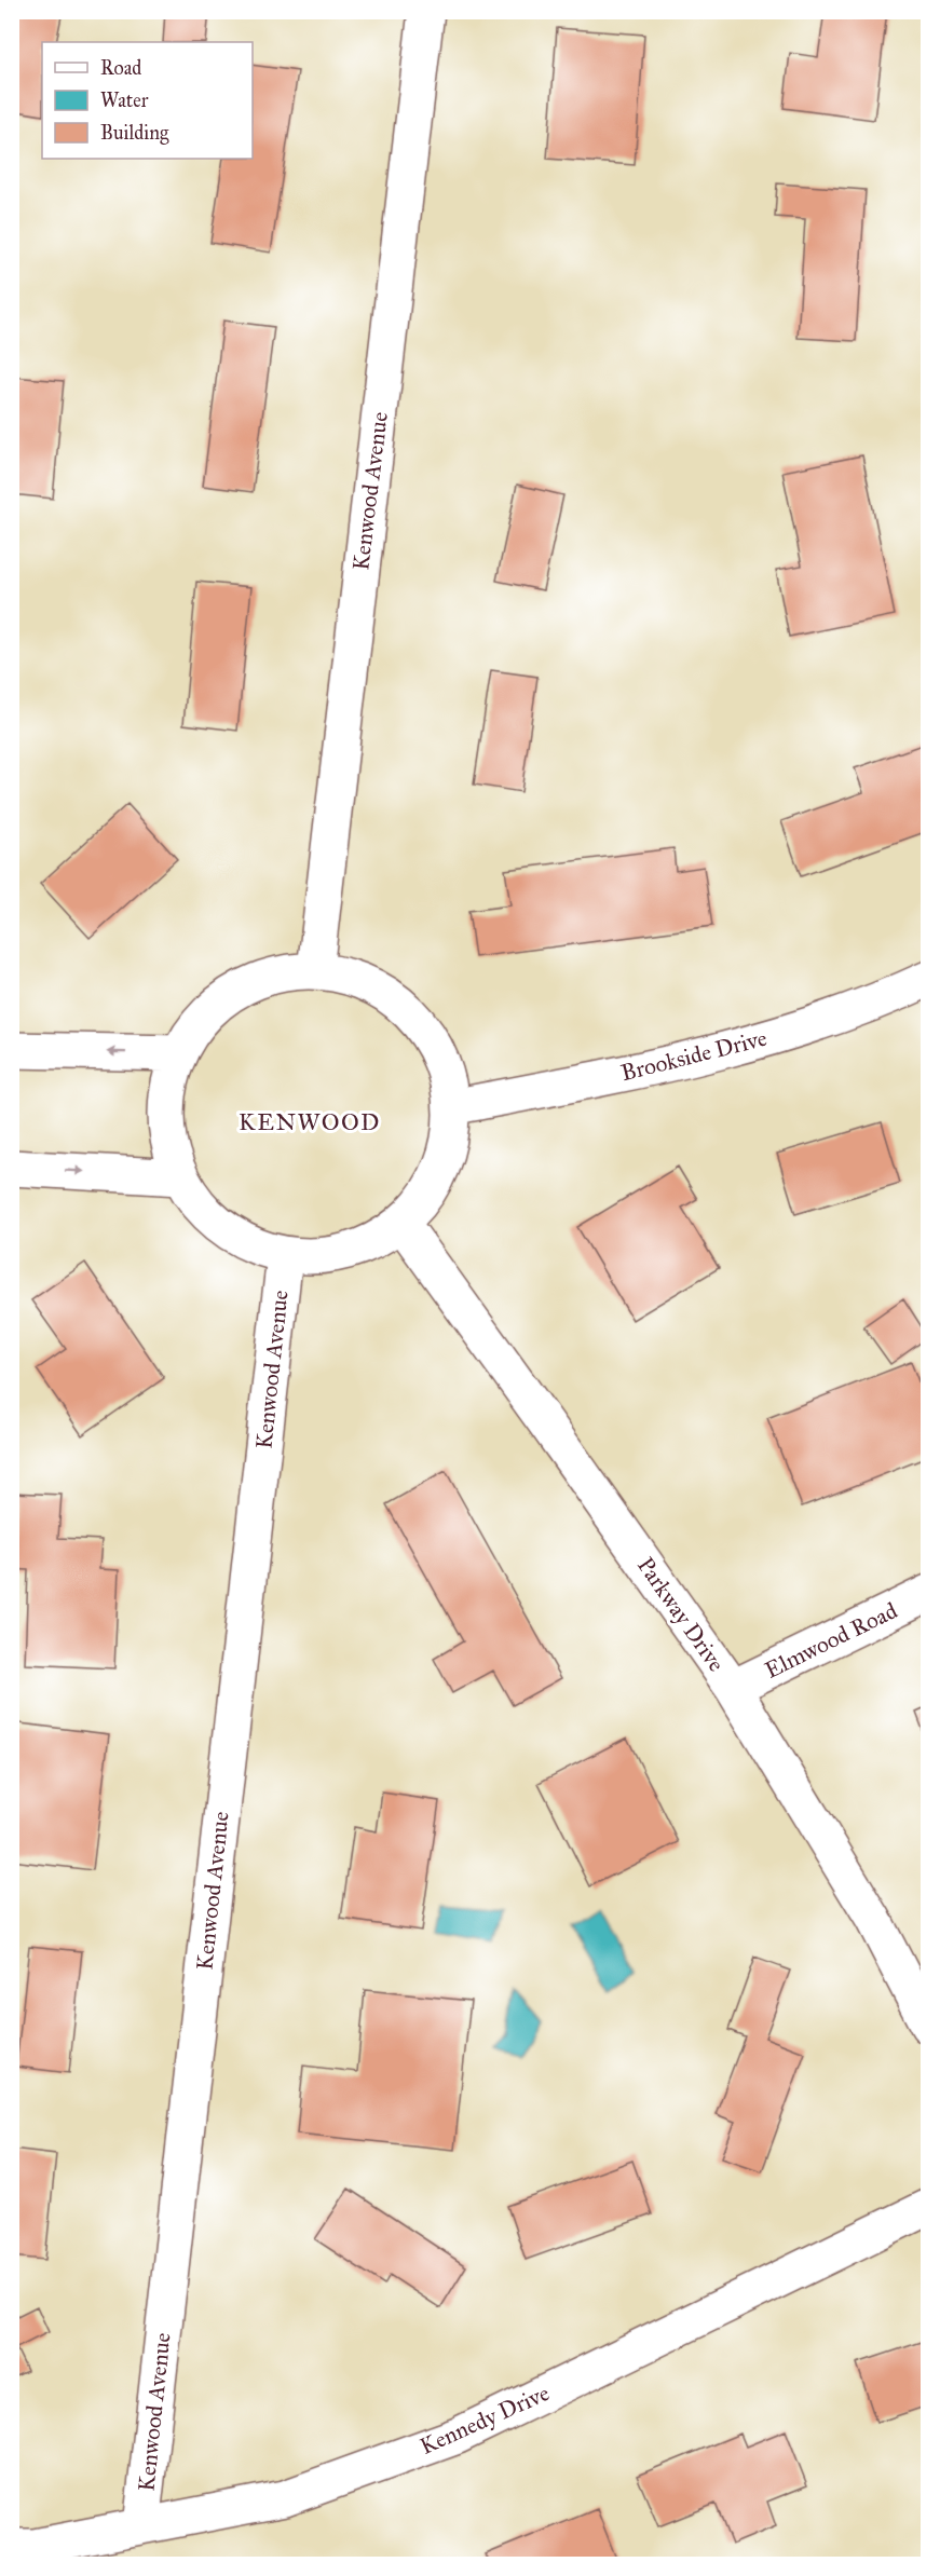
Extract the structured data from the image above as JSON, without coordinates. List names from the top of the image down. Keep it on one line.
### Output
{"streets":{"street":["Kenwood Avenue","Brookside Drive","Parkway Drive","Elmwood Road","Kennedy Drive"]},"crossings":[["Kenwood Avenue","Kennedy Drive"],["Parkway Drive","Elmwood Road"]],"districts":["KENWOOD"],"legend":["Road","Water","Building"]}
